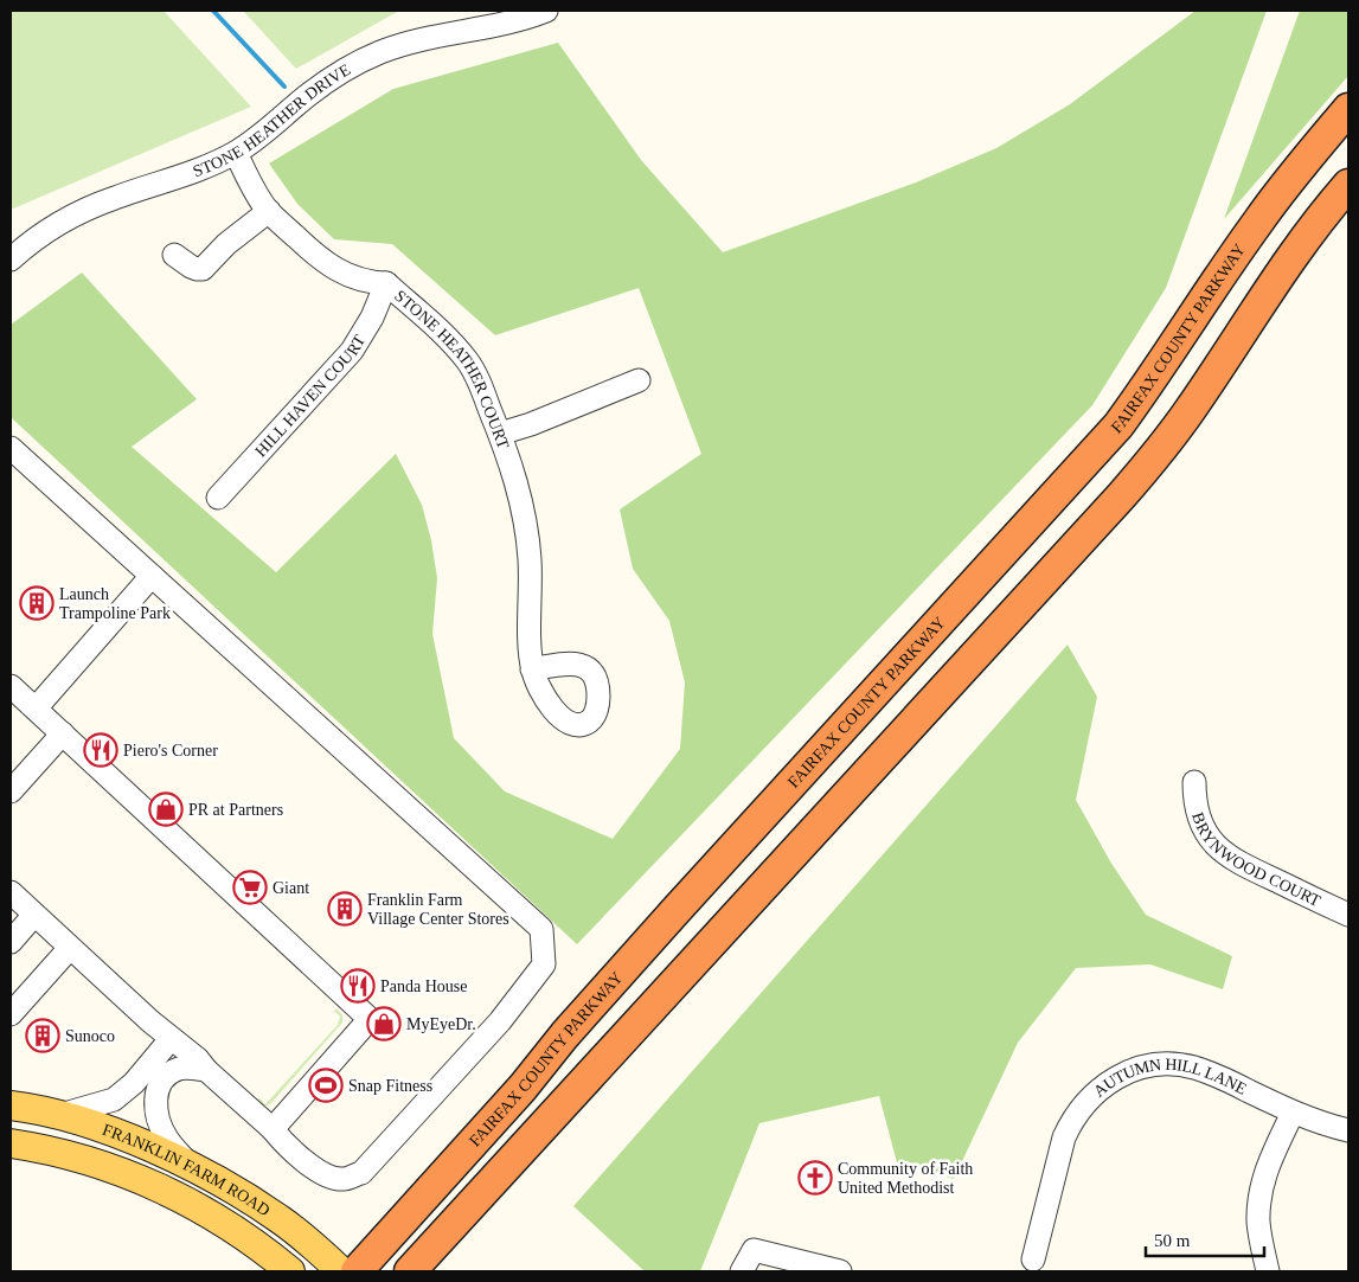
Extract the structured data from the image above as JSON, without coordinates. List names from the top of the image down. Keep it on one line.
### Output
{"streets":{"highway":["FAIRFAX COUNTY PARKWAY"],"main road":["FRANKLIN FARM ROAD"],"street":["STONE HEATHER DRIVE","STONE HEATHER COURT","HILL HAVEN COURT","BRYNWOOD COURT","AUTUMN HILL LANE"]},"crossings":[["STONE HEATHER DRIVE","STONE HEATHER COURT"],["STONE HEATHER COURT","HILL HAVEN COURT"]],"places":{"building":["Launch Trampoline Park","Franklin Farm Village Center Stores","Sunoco"],"restaurant":["Piero's Corner","Panda House"],"shop":["PR at Partners","MyEyeDr."],"supermarket":["Giant"],"sports":["Snap Fitness"],"church":["Community of Faith United Methodist"]},"scale_bar":"50 m"}
